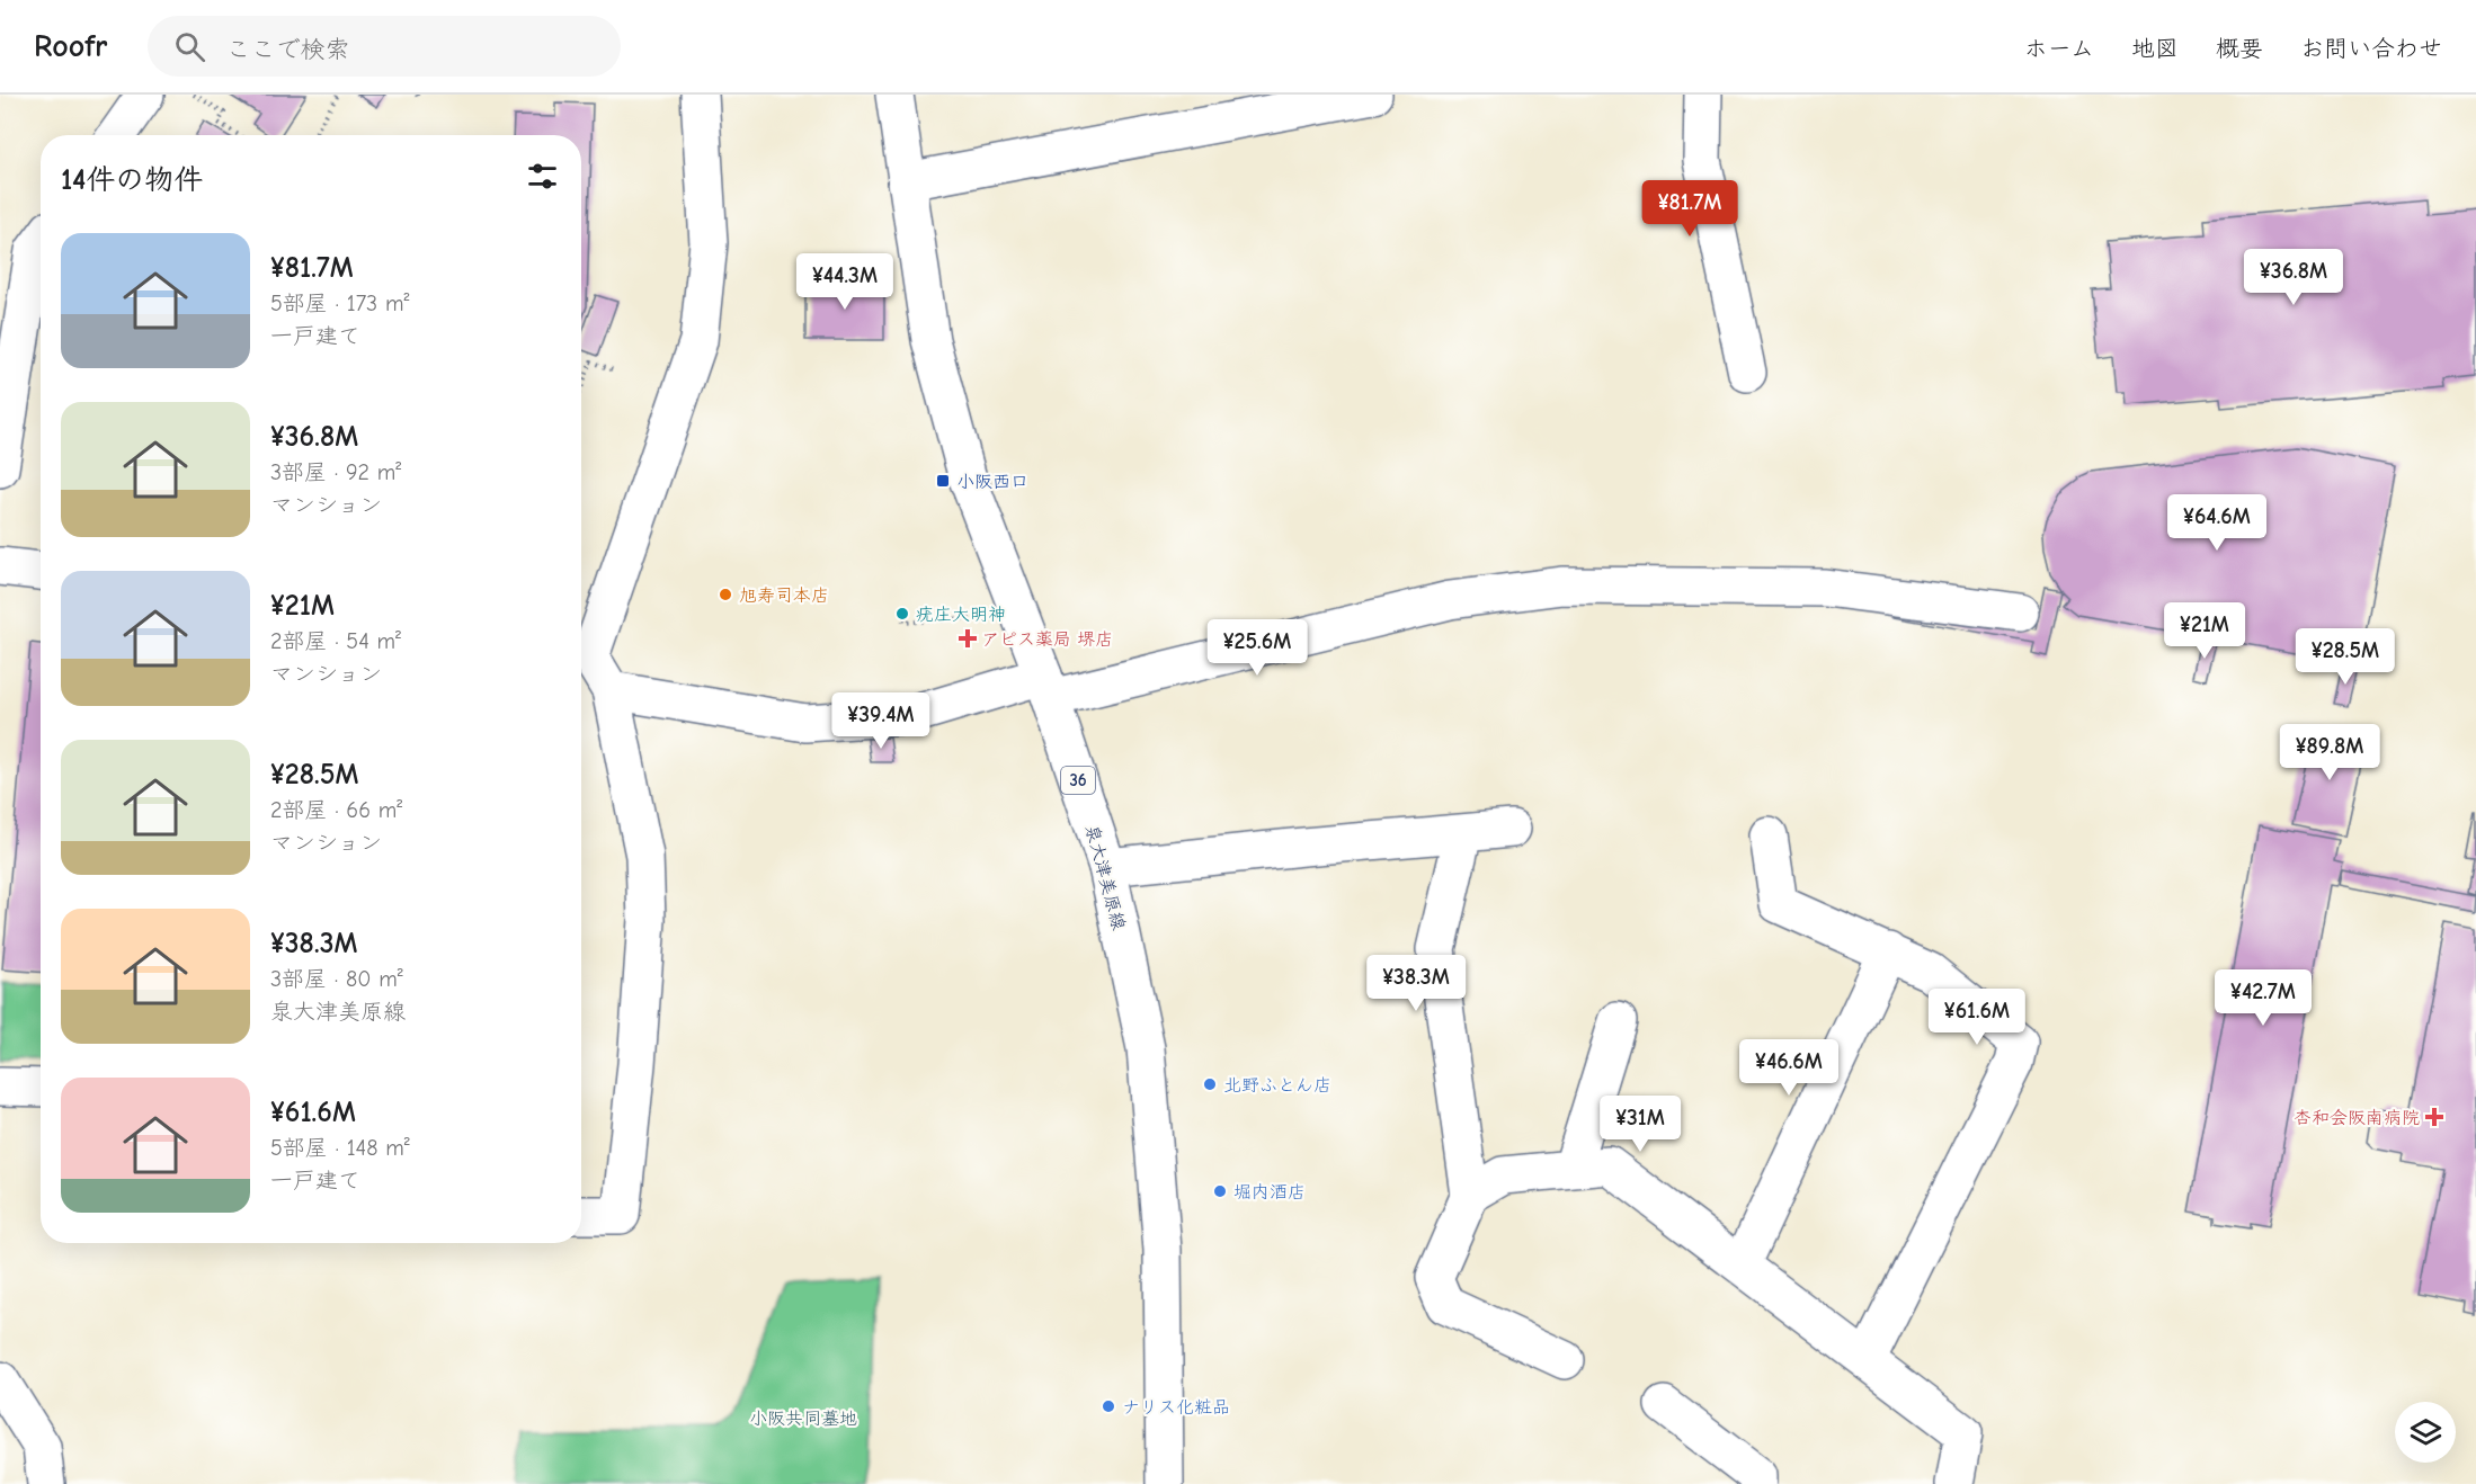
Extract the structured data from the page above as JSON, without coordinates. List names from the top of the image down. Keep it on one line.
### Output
{"streets":{"street":["36","泉大津美原線"]},"parks":["小阪共同墓地"],"places":{"transit":["小阪西口"],"other":["旭寿司本店","疣庄大明神","北野ふとん店","堀内酒店","ナリス化粧品"],"health":["アピス薬局 堺店","杏和会阪南病院"]},"page":{"header":"Roofr","search":"ここで検索","nav":["ホーム","地図","概要","お問い合わせ"],"heading":"14件の物件","price":["¥81.7M","¥36.8M","¥44.3M","¥64.6M","¥21M","¥25.6M","¥28.5M","¥39.4M","¥89.8M","¥38.3M","¥42.7M","¥61.6M","¥46.6M","¥31M"],"list":[{"name":"¥81.7M","note":"5部屋 · 173 m² · 一戸建て"},{"name":"¥36.8M","note":"3部屋 · 92 m² · マンション"},{"name":"¥21M","note":"2部屋 · 54 m² · マンション"},{"name":"¥28.5M","note":"2部屋 · 66 m² · マンション"},{"name":"¥38.3M","note":"3部屋 · 80 m² · 泉大津美原線"},{"name":"¥61.6M","note":"5部屋 · 148 m² · 一戸建て"}]}}
